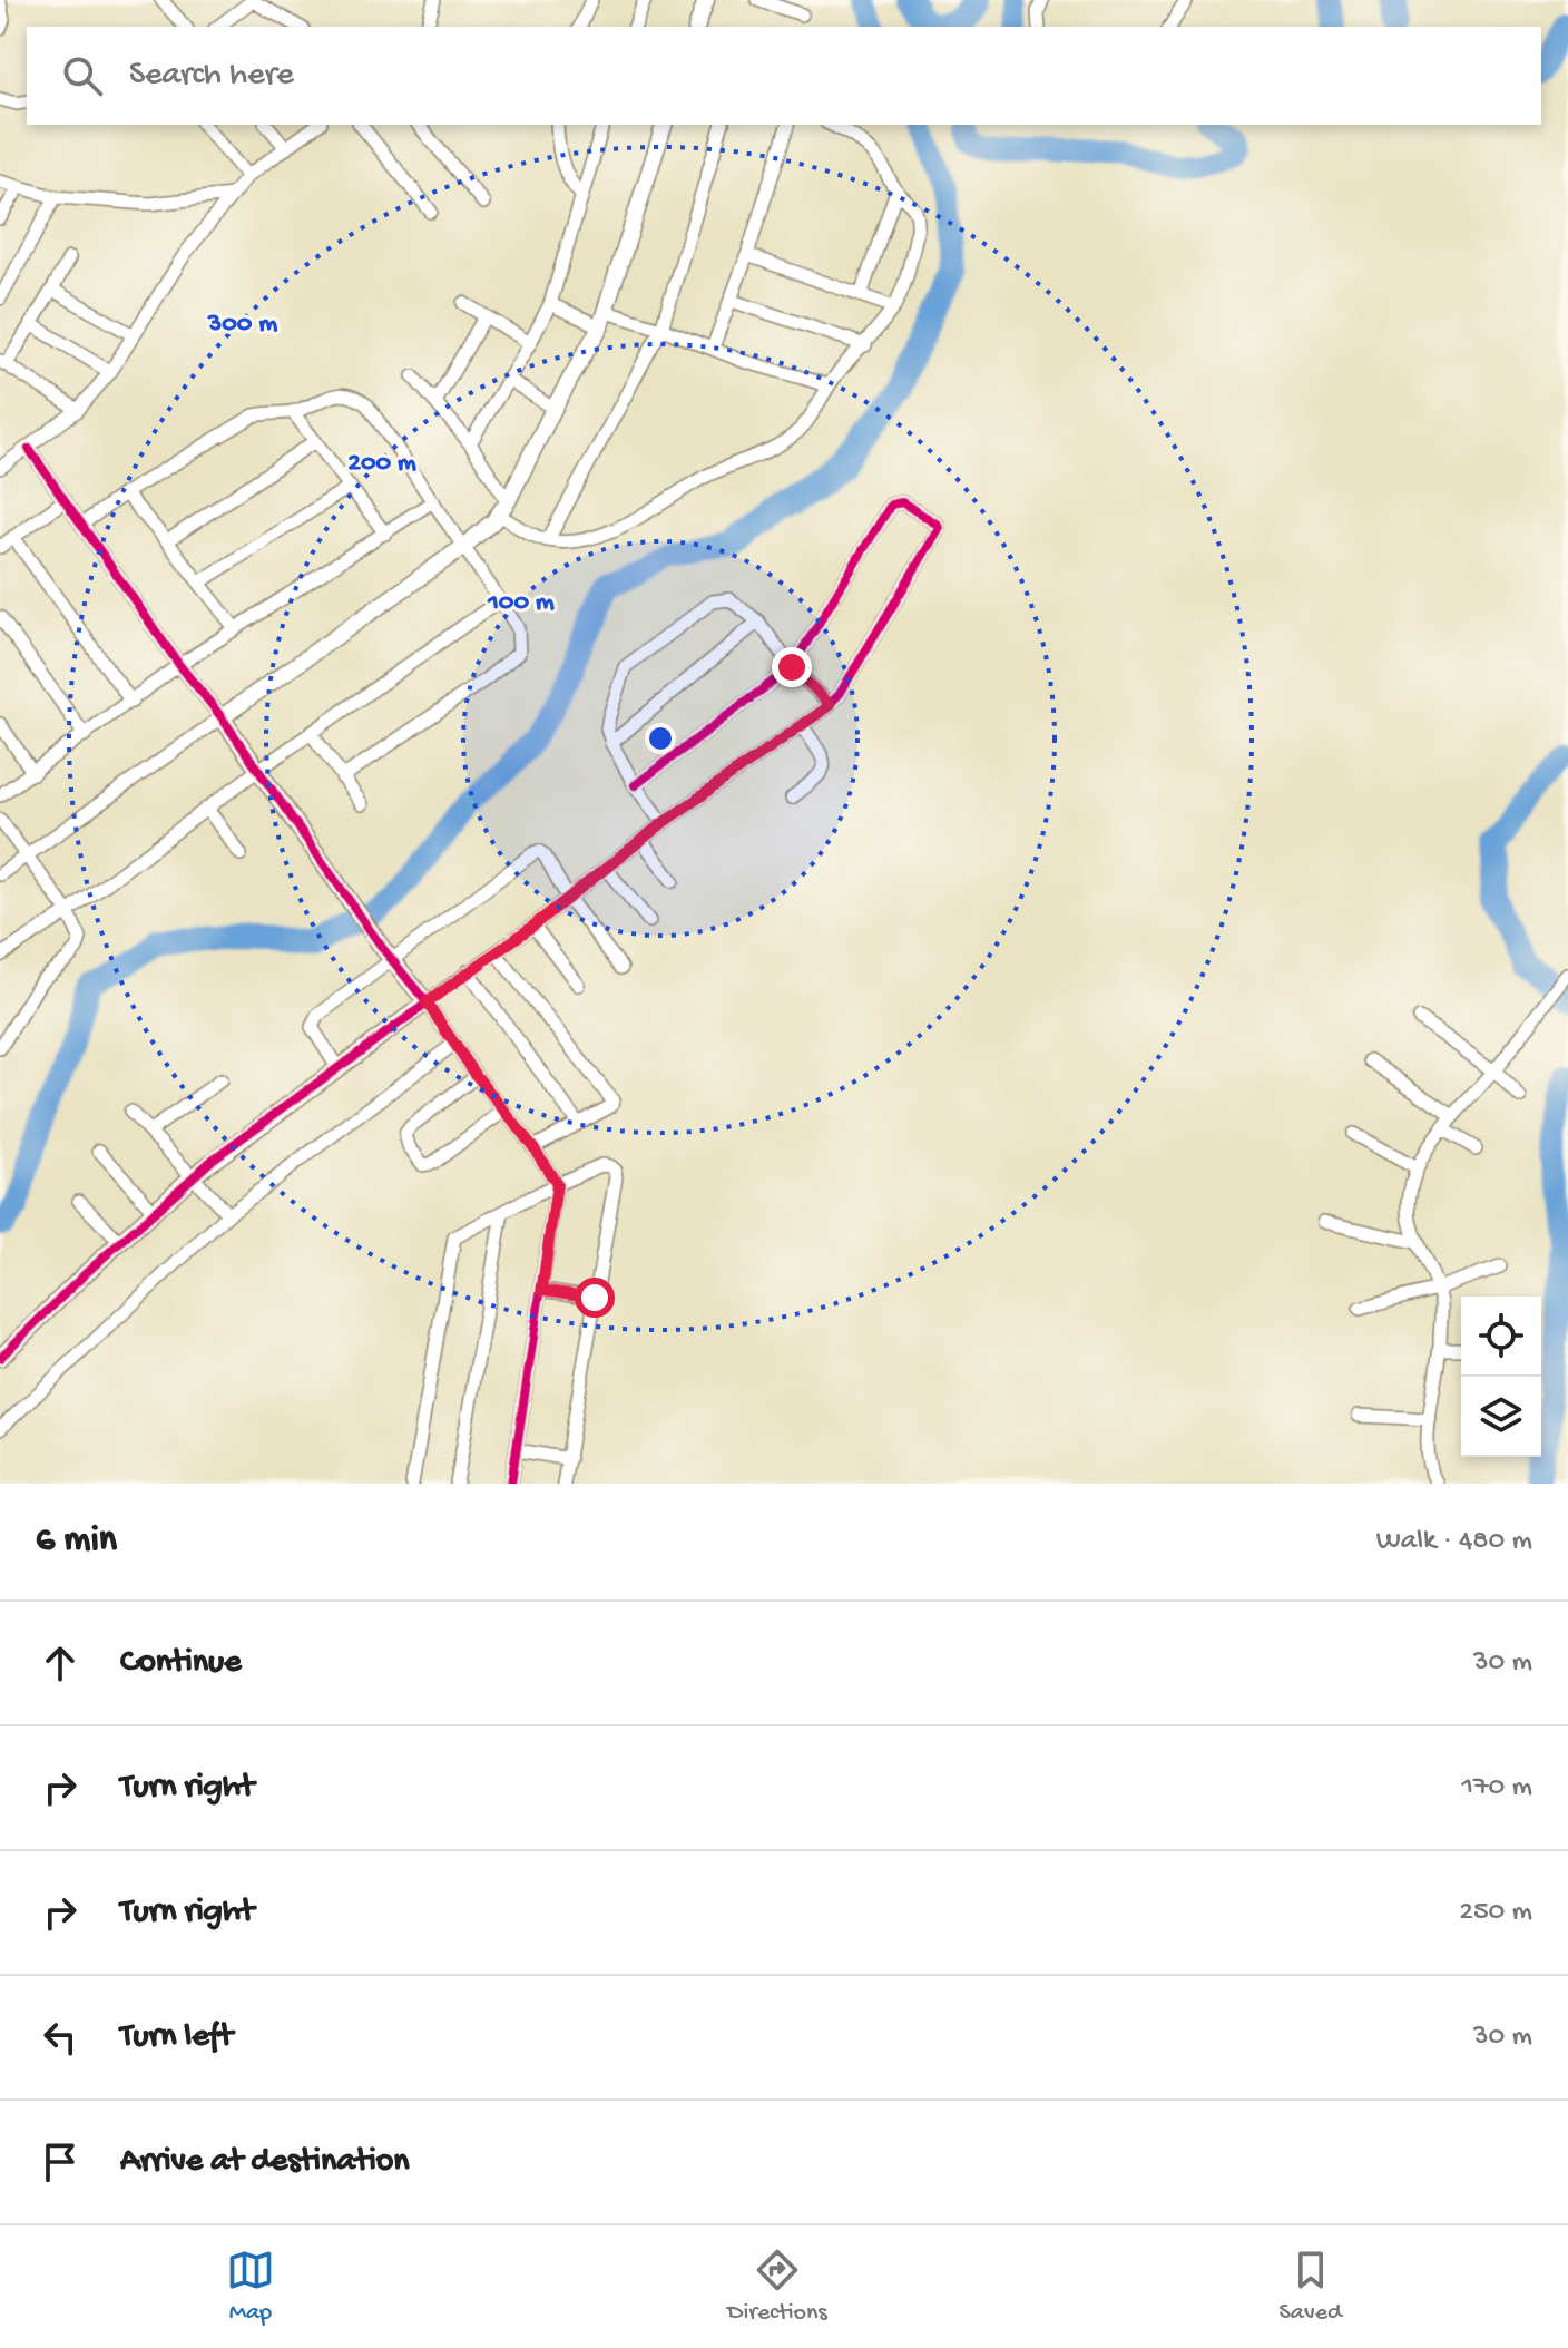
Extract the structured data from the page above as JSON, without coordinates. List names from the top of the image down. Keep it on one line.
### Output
{"page":{"search":"Search here","heading":["6 min","Walk · 480 m"],"list":[["Continue","30 m"],["Turn right","170 m"],["Turn right","250 m"],["Turn left","30 m"],"Arrive at destination"],"nav":["Map","Directions","Saved"]},"rings":["300 m","200 m","100 m"]}
